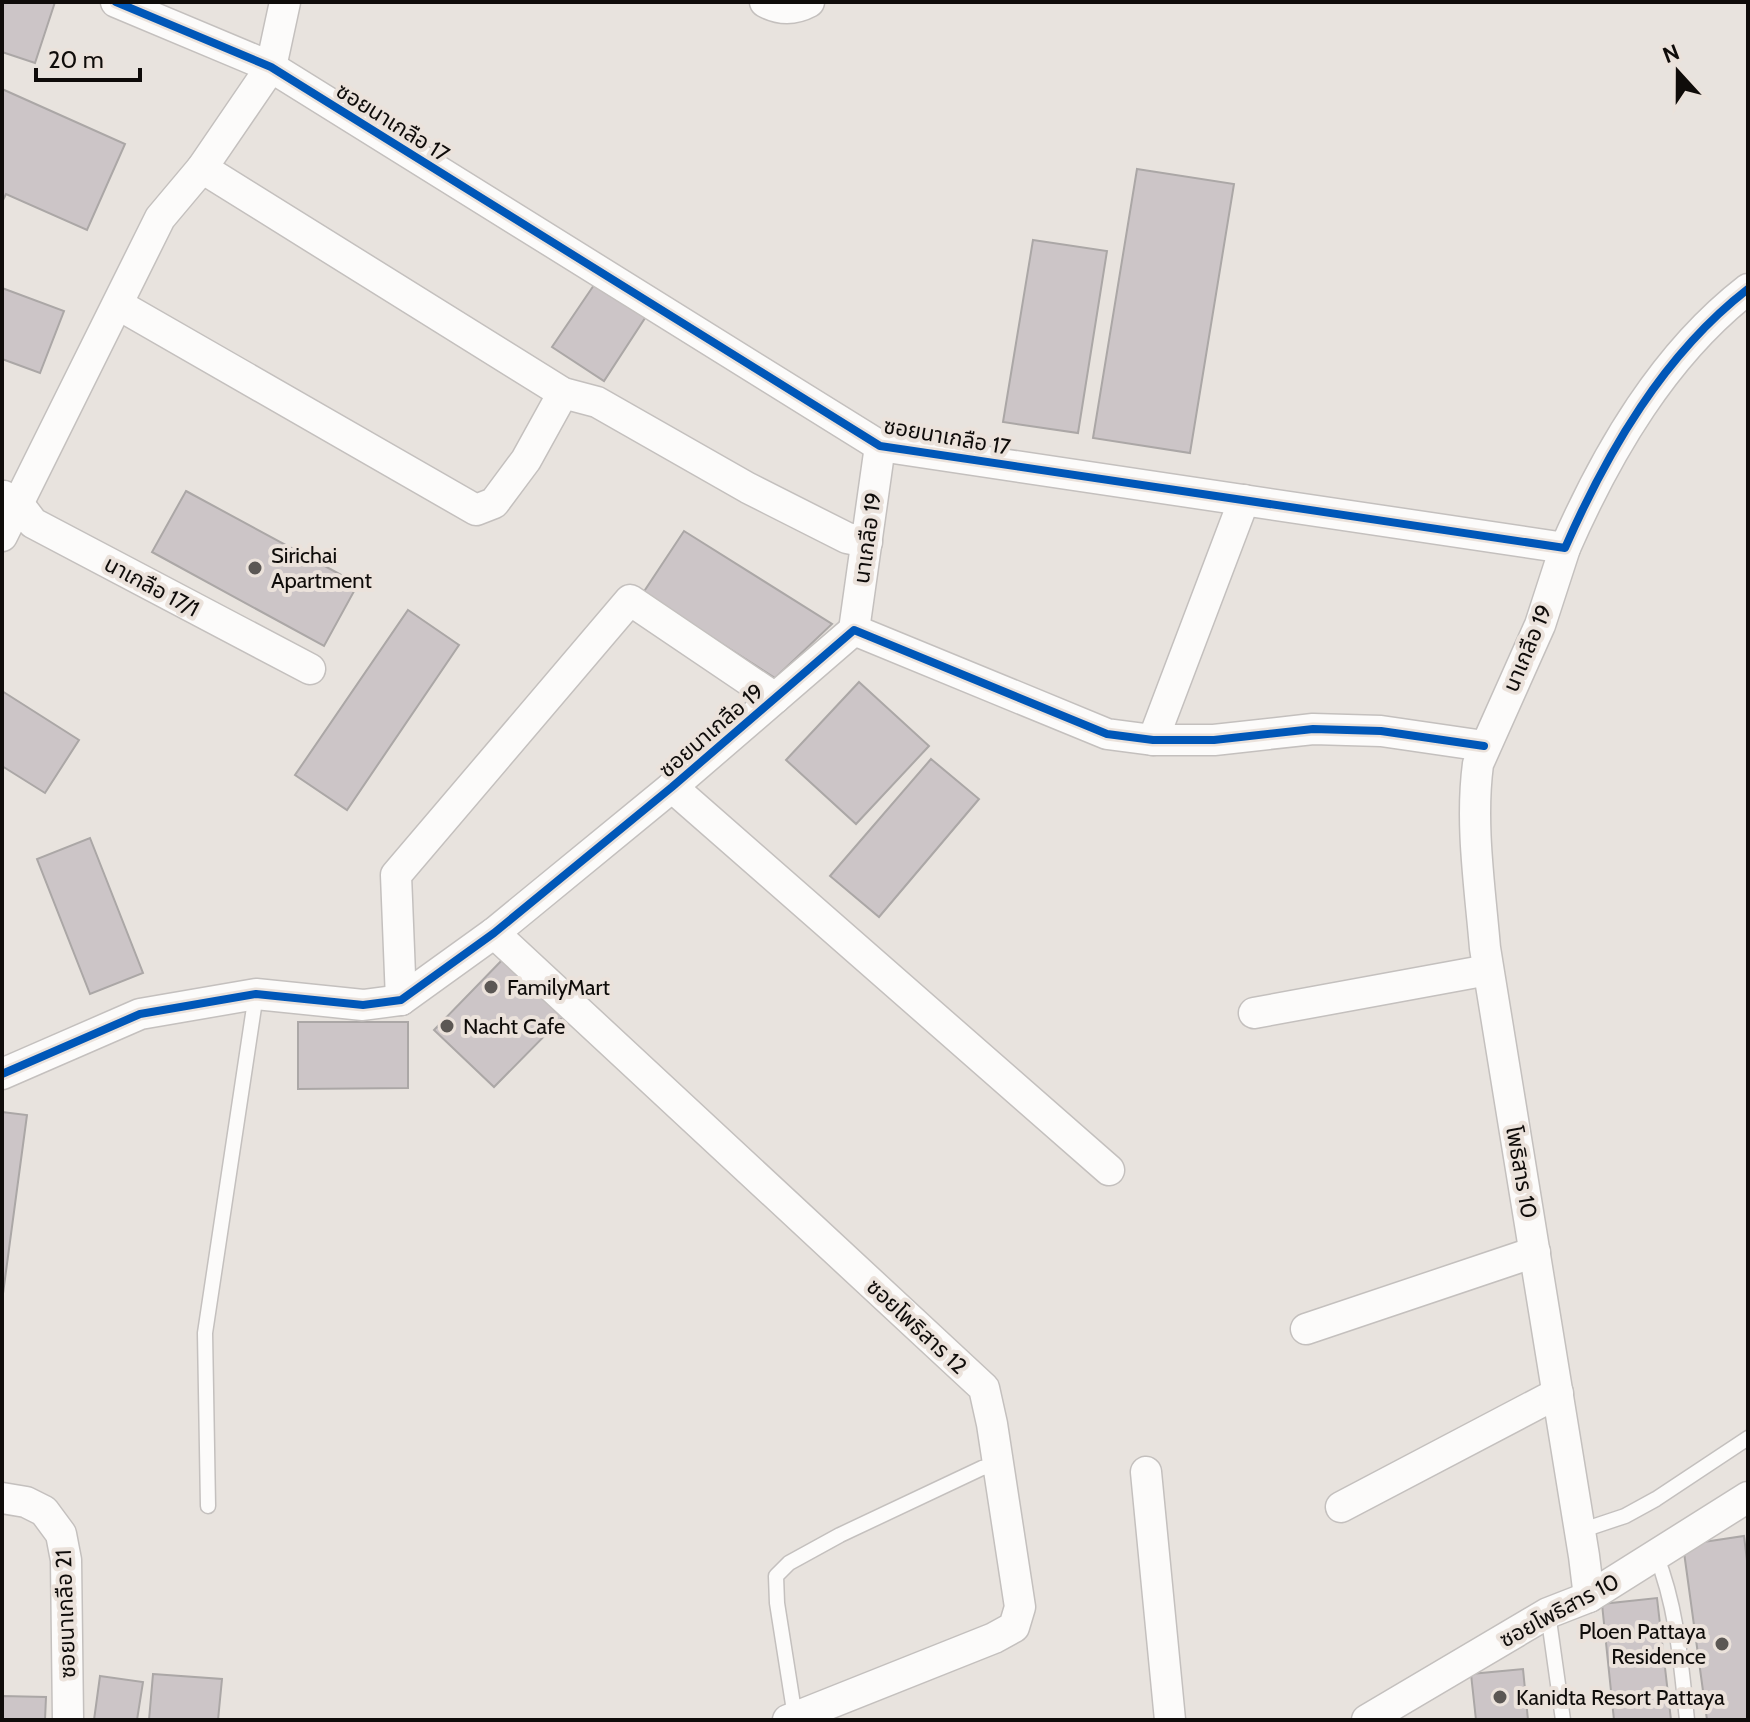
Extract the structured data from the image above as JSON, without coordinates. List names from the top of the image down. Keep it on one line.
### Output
{"streets":{"street":["ซอยนาเกลือ 17","นาเกลือ 19","นาเกลือ 17/1","ซอยนาเกลือ 19","โพธิสาร 10","ซอยโพธิสาร 12","ซอยโพธิสาร 10","ซอยนาเกลือ 21"]},"crossings":[["ซอยนาเกลือ 17","นาเกลือ 19"],["นาเกลือ 19","ซอยนาเกลือ 19"],["นาเกลือ 19","โพธิสาร 10"],["ซอยนาเกลือ 19","ซอยโพธิสาร 12"],["โพธิสาร 10","ซอยโพธิสาร 10"]],"places":["Sirichai Apartment","FamilyMart","Nacht Cafe","Ploen Pattaya Residence","Kanidta Resort Pattaya"],"scale_bar":"20 m","north":"top"}
